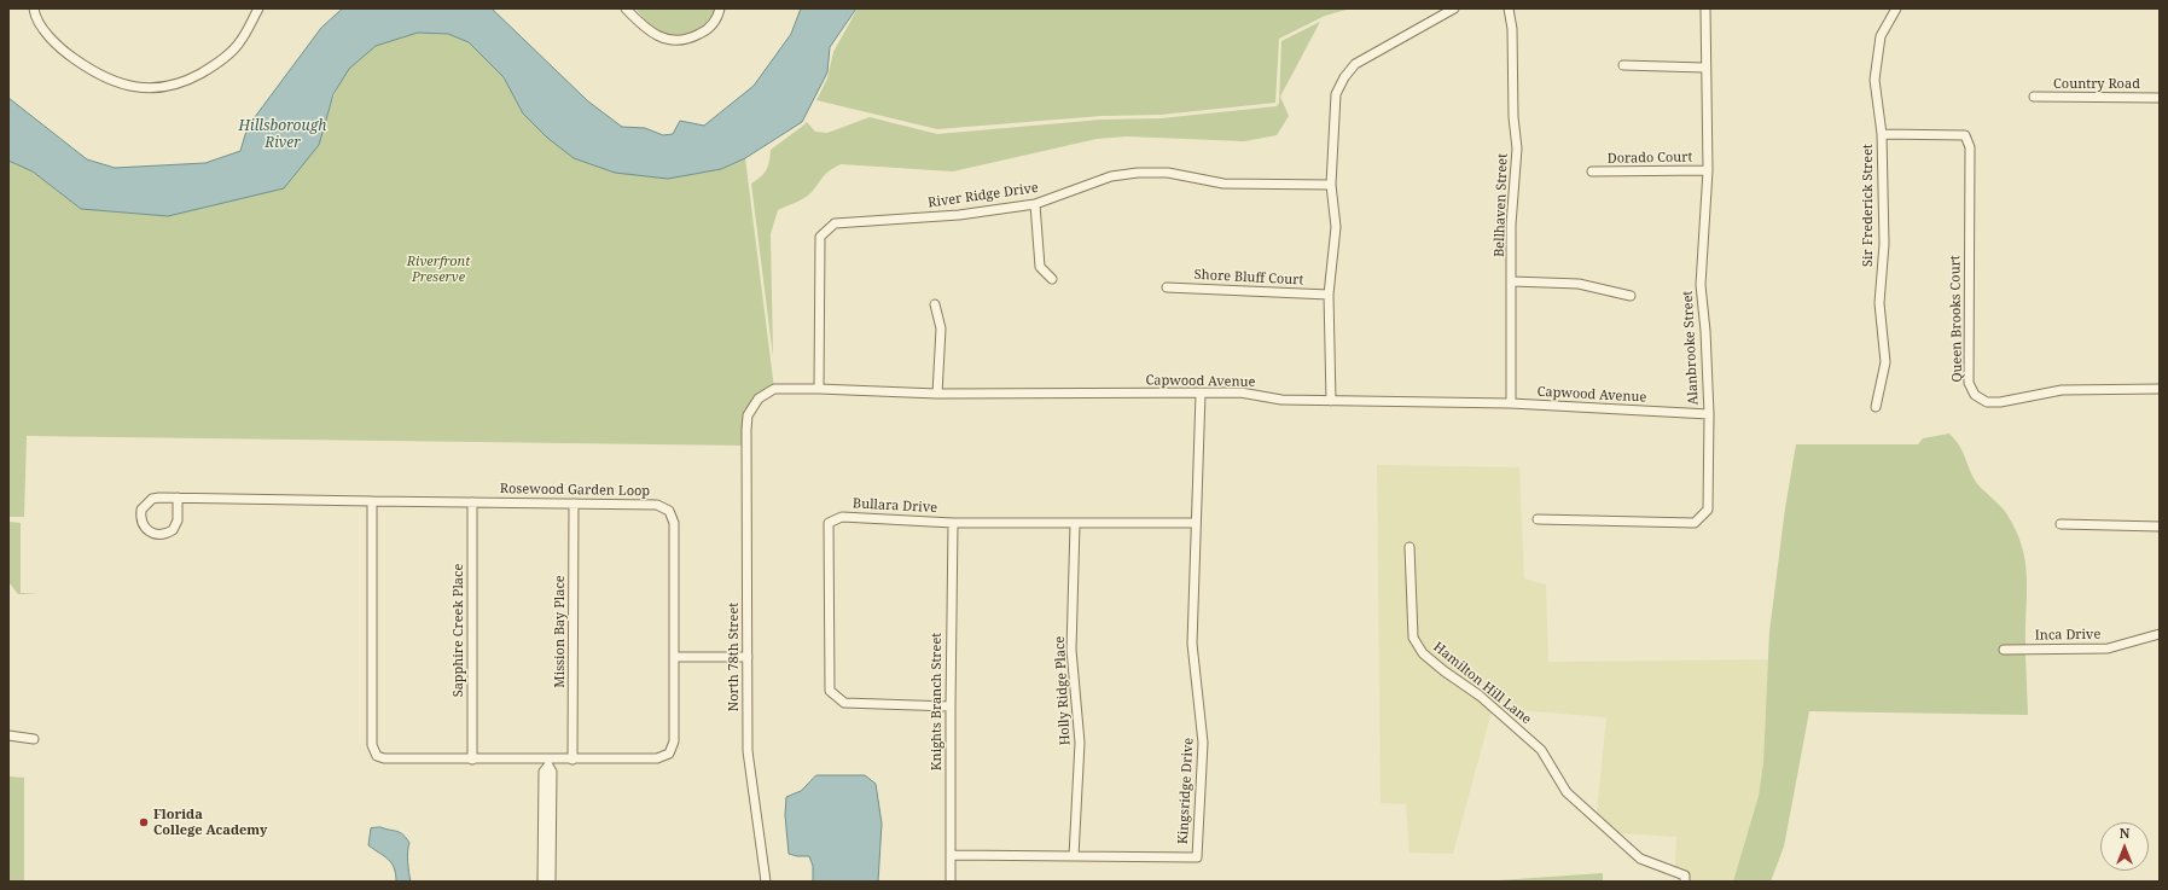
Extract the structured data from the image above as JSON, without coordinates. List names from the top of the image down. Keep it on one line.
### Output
{"streets":{"street":["Country Road","Dorado Court","River Ridge Drive","Bellhaven Street","Sir Frederick Street","Shore Bluff Court","Queen Brooks Court","Alanbrooke Street","Capwood Avenue","Rosewood Garden Loop","Bullara Drive","Sapphire Creek Place","Mission Bay Place","Inca Drive","North 78th Street","Hamilton Hill Lane","Holly Ridge Place","Knights Branch Street","Kingsridge Drive"]},"crossings":[["Dorado Court","Alanbrooke Street"],["River Ridge Drive","Capwood Avenue"],["Bellhaven Street","Capwood Avenue"],["Sir Frederick Street","Queen Brooks Court"],["Alanbrooke Street","Capwood Avenue"],["Capwood Avenue","North 78th Street"],["Capwood Avenue","Kingsridge Drive"],["Rosewood Garden Loop","Sapphire Creek Place"],["Rosewood Garden Loop","Mission Bay Place"],["Bullara Drive","Holly Ridge Place"],["Bullara Drive","Knights Branch Street"],["Bullara Drive","Kingsridge Drive"],["Holly Ridge Place","Kingsridge Drive"],["Knights Branch Street","Kingsridge Drive"]],"water":["Hillsborough River"],"parks":["Riverfront Preserve"],"places":["Florida College Academy"],"north":"top"}
